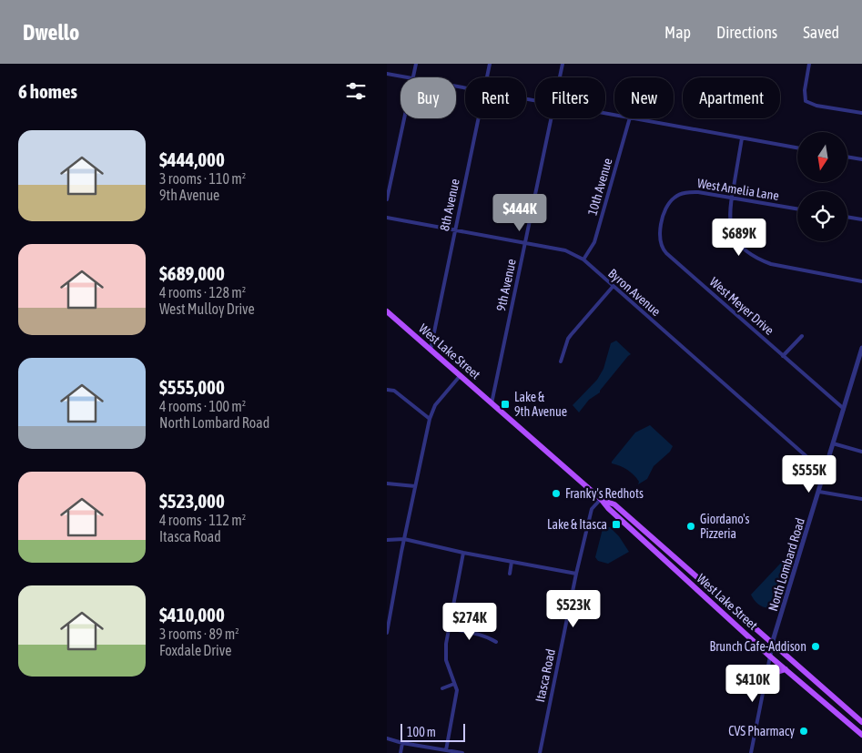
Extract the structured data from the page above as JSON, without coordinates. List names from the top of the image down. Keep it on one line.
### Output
{"streets":{"main road":["West Lake Street"],"street":["10th Avenue","West Amelia Lane","8th Avenue","9th Avenue","Byron Avenue","West Meyer Drive","North Lombard Road","Itasca Road"]},"crossings":[["10th Avenue","Byron Avenue"],["West Amelia Lane","West Meyer Drive"],["8th Avenue","Byron Avenue"],["8th Avenue","West Lake Street"],["9th Avenue","Byron Avenue"],["9th Avenue","West Lake Street"],["Byron Avenue","North Lombard Road"],["West Meyer Drive","North Lombard Road"],["West Lake Street","North Lombard Road"],["West Lake Street","Itasca Road"]],"places":{"transit":["Lake & 9th Avenue","Lake & Itasca"],"other":["Franky's Redhots","Giordano's Pizzeria","Brunch Cafe-Addison","CVS Pharmacy"]},"scale_bar":"100 m","north":"bottom","page":{"header":"Dwello","nav":["Map","Directions","Saved"],"heading":"6 homes","chip":["Buy","Rent","Filters","New","Apartment"],"list":[{"name":"$444,000","note":"3 rooms · 110 m² · 9th Avenue"},{"name":"$689,000","note":"4 rooms · 128 m² · West Mulloy Drive"},{"name":"$555,000","note":"4 rooms · 100 m² · North Lombard Road"},{"name":"$523,000","note":"4 rooms · 112 m² · Itasca Road"},{"name":"$410,000","note":"3 rooms · 89 m² · Foxdale Drive"}],"price":["$444K","$689K","$555K","$523K","$274K","$410K"],"scale":"100 m"}}
